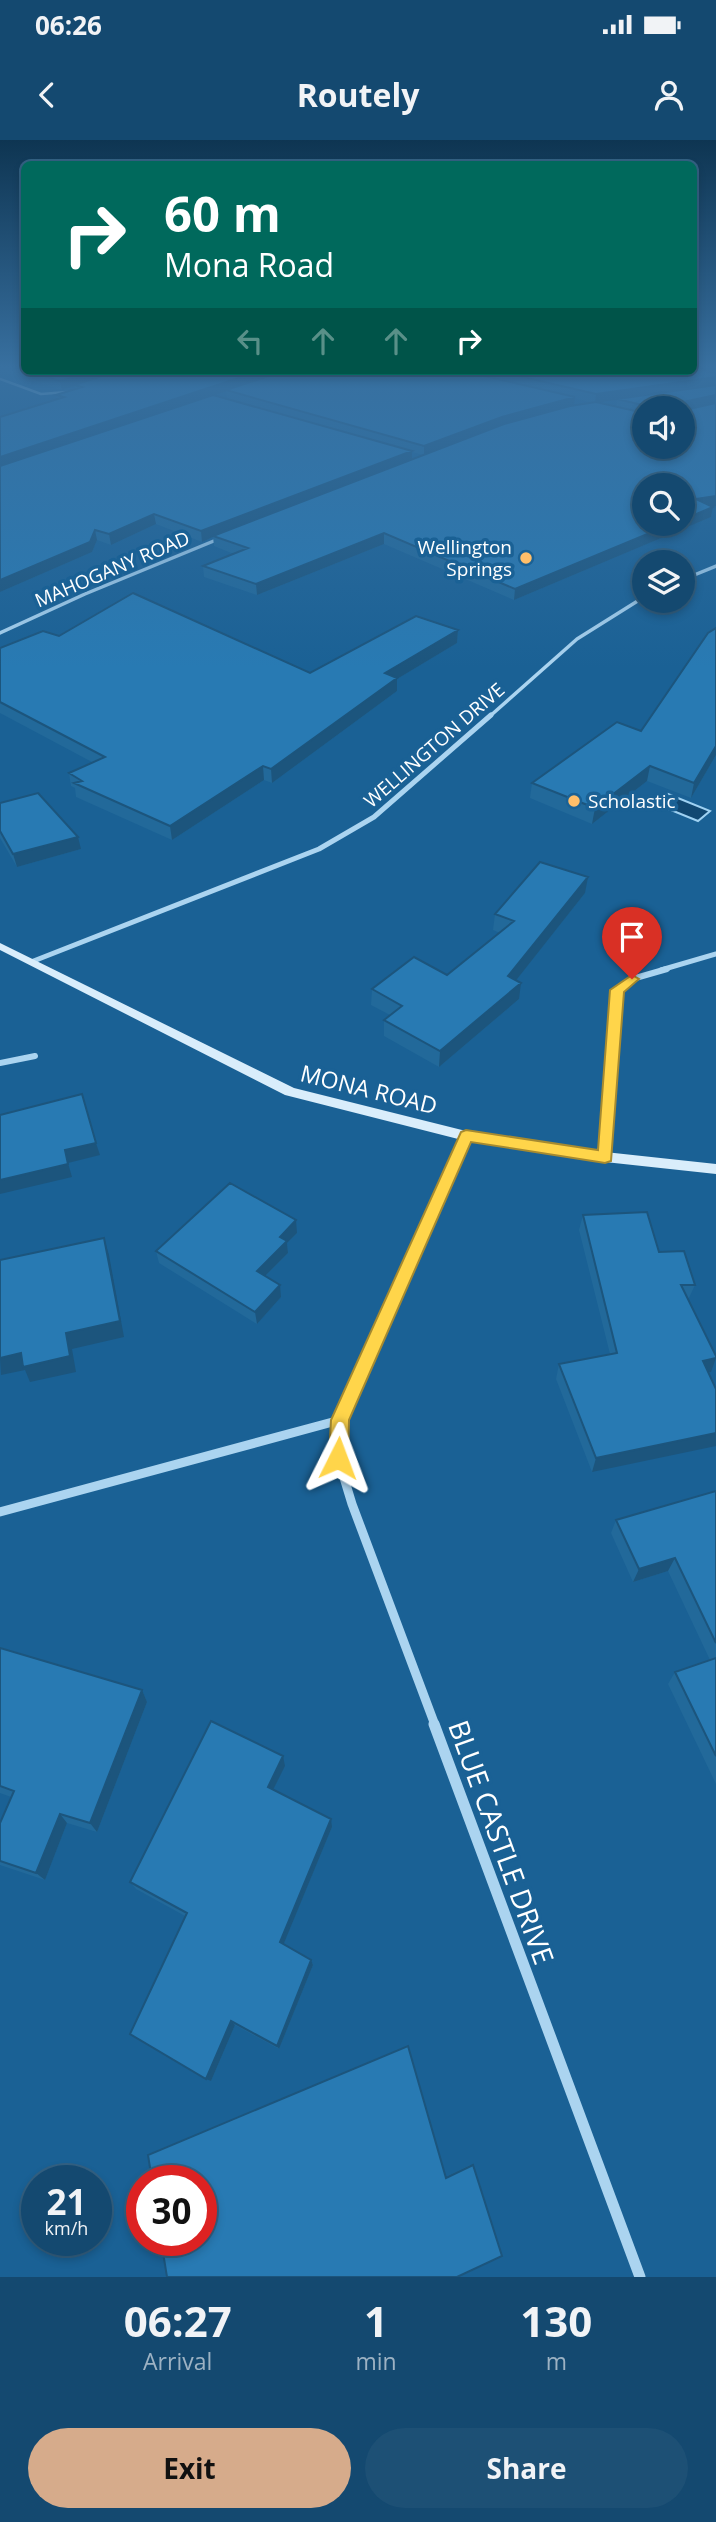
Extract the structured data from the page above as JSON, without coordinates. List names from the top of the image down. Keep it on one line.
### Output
{"streets":{"street":["MAHOGANY ROAD","WELLINGTON DRIVE","MONA ROAD","BLUE CASTLE DRIVE"]},"crossings":[["WELLINGTON DRIVE","MONA ROAD"],["MONA ROAD","BLUE CASTLE DRIVE"]],"places":["Wellington Springs","Scholastic"],"page":{"status":"06:26","header":"Routely","turn":["60 m","Mona Road"],"speed":"21 km/h","limit":"30","eta":["06:27","Arrival","1","min","130","m"],"buttons":["Exit","Share"]}}
